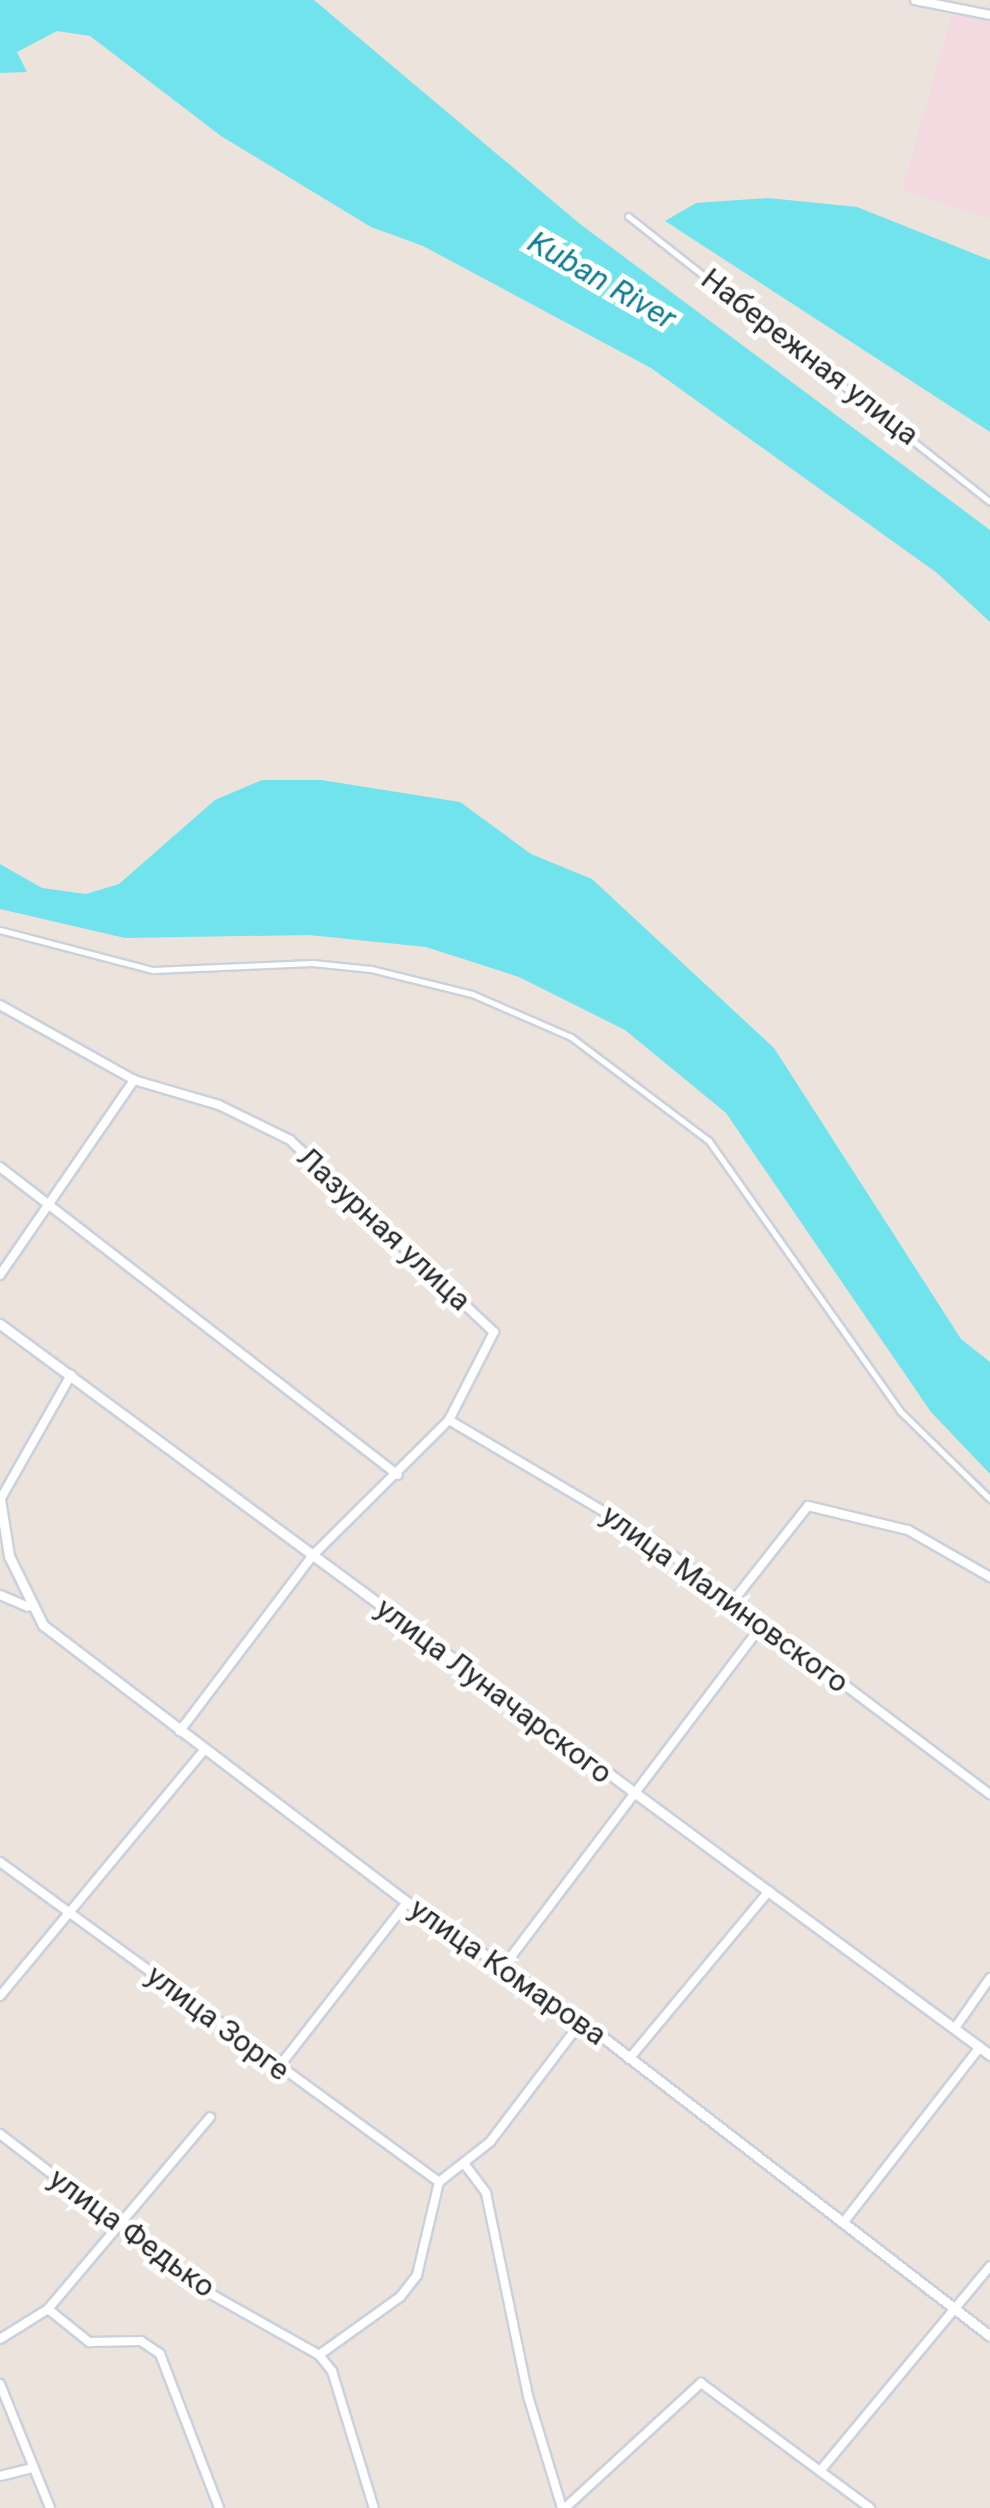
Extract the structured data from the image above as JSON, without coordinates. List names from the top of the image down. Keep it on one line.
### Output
{"streets":{"street":["Набережная улица","Лазурная улица","улица Малиновского","улица Луначарского","улица Комарова","улица Зорге","улица Федько"]},"crossings":[["Лазурная улица","улица Малиновского"]],"water":["Kuban River"]}
